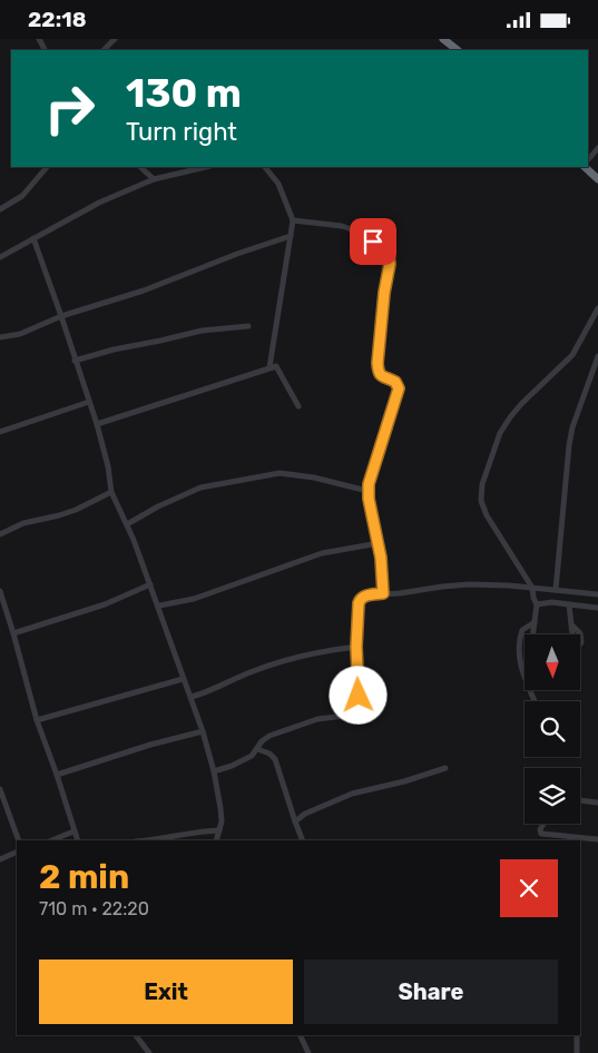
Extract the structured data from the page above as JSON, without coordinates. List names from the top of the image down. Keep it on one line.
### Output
{"north":"bottom","page":{"status":"22:18","turn":["130 m","Turn right"],"heading":["2 min","710 m · 22:20"],"buttons":["Exit","Share"]}}
